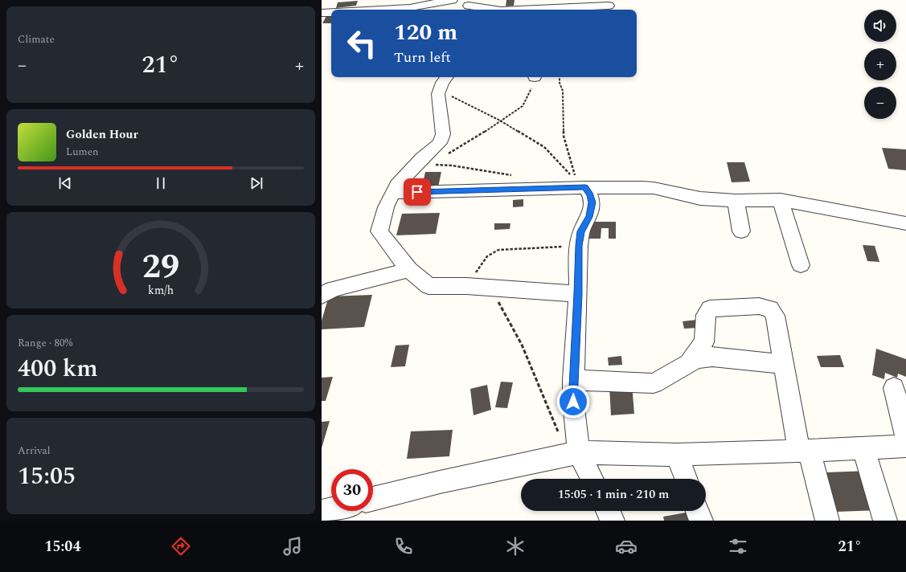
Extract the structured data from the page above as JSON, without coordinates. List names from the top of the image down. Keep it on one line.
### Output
{"page":{"tile":["Climate",["Range · 80%","400 km"],["Arrival","15:05"]],"map_buttons":["+","−"],"turn":["120 m","Turn left"],"heat":["−","21°","+"],"song":["Golden Hour","Lumen"],"limit":"30","trip":"15:05 · 1 min · 210 m","tabs":["15:04","21°"],"gauge":["29","km/h"]}}
